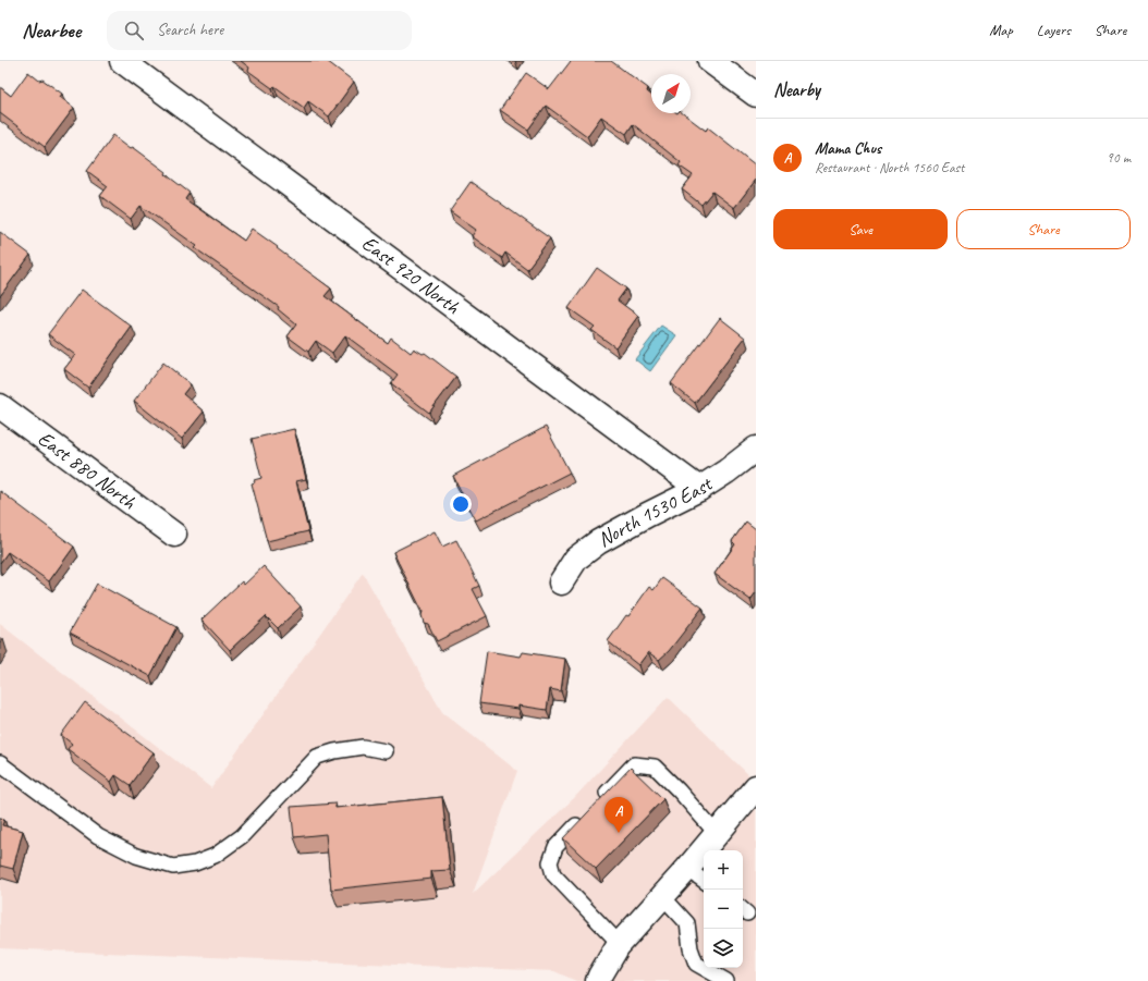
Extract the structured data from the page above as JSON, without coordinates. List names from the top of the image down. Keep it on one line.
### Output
{"streets":{"street":["East 920 North","East 880 North","North 1530 East"]},"crossings":[["East 920 North","North 1530 East"]],"north":"top right","page":{"header":"Nearbee","search":"Search here","nav":["Map","Layers","Share"],"heading":"Nearby","list":[{"mark":"A","name":"Mama Chus","note":"Restaurant · North 1560 East","value":"90 m"}],"buttons":["Save","Share"],"pins":"A","map_buttons":["+","−"]}}
